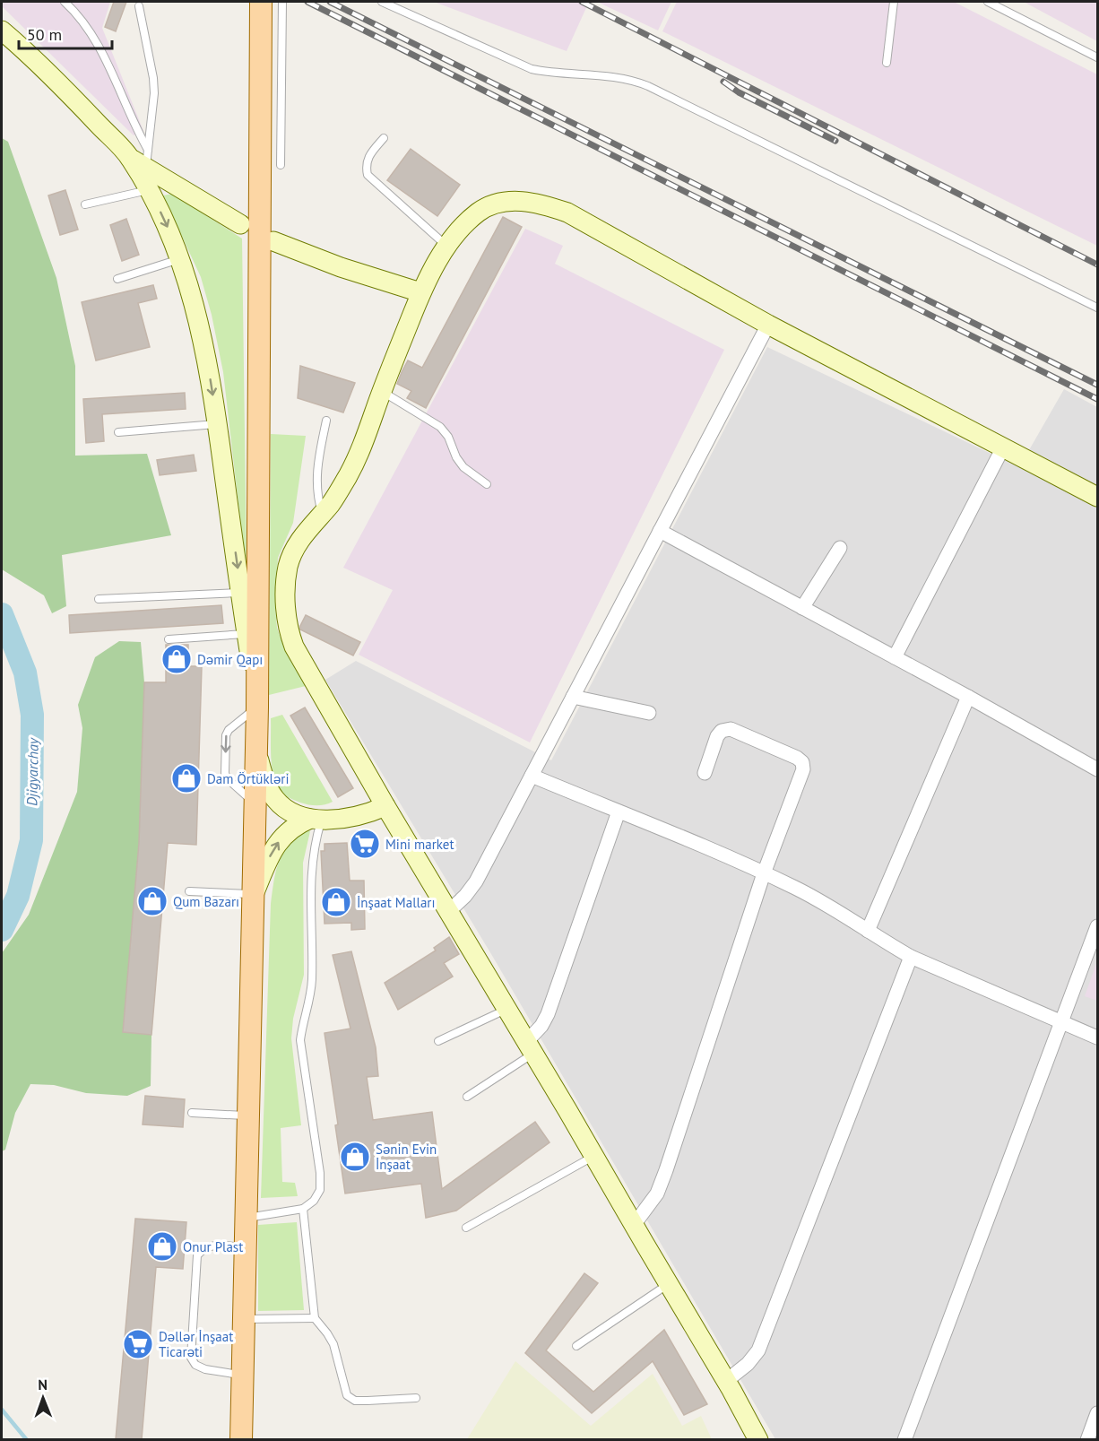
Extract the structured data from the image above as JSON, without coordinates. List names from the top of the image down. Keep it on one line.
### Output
{"water":["Djigyarchay"],"places":{"shop":["Dəmir Qapı","Dam Örtükləri","Qum Bazarı","İnşaat Malları","Sənin Evin İnşaat","Onur Plast"],"supermarket":["Mini market","Dəllər İnşaat Ticarəti"]},"scale_bar":"50 m","north":"top"}
